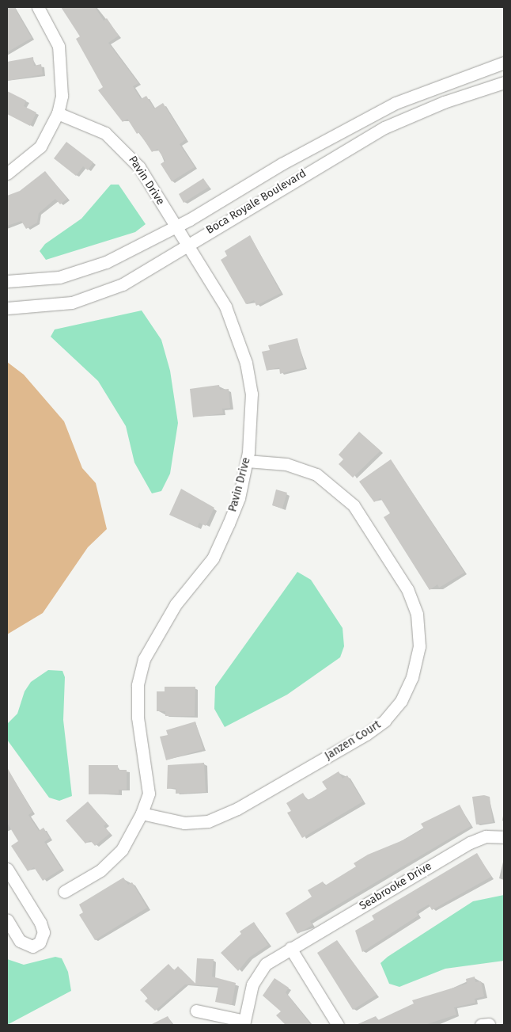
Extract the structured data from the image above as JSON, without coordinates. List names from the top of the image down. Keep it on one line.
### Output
{"streets":{"street":["Pavin Drive","Boca Royale Boulevard","Janzen Court","Seabrooke Drive"]},"crossings":[["Pavin Drive","Boca Royale Boulevard"],["Pavin Drive","Janzen Court"]]}
